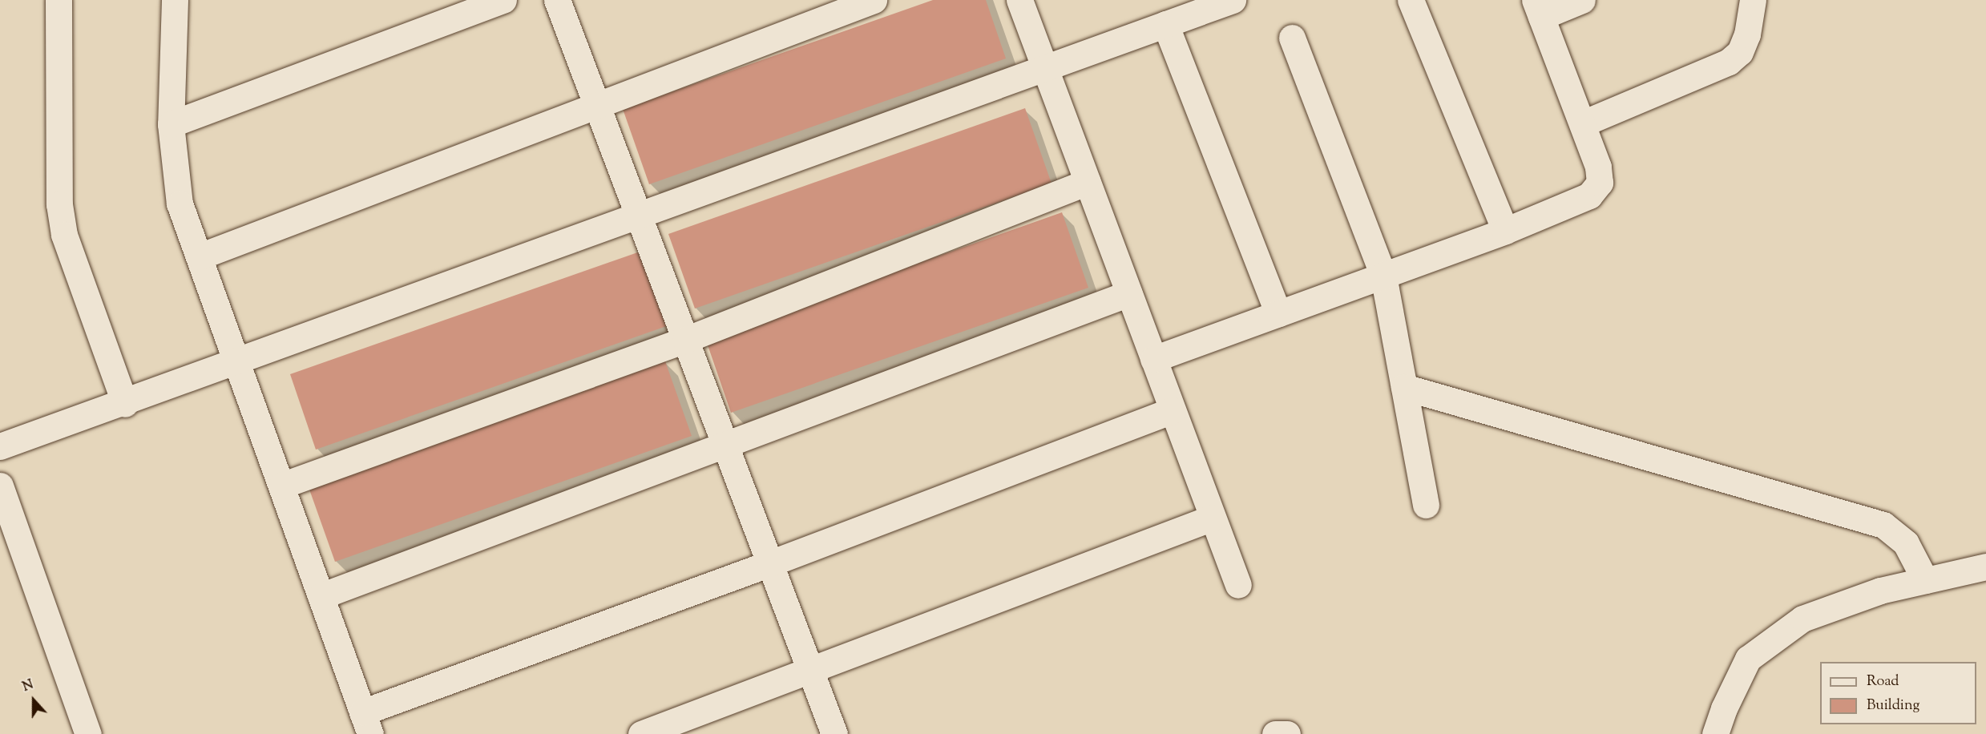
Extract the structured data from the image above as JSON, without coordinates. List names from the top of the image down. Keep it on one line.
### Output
{"legend":["Road","Building"],"north":"top"}
